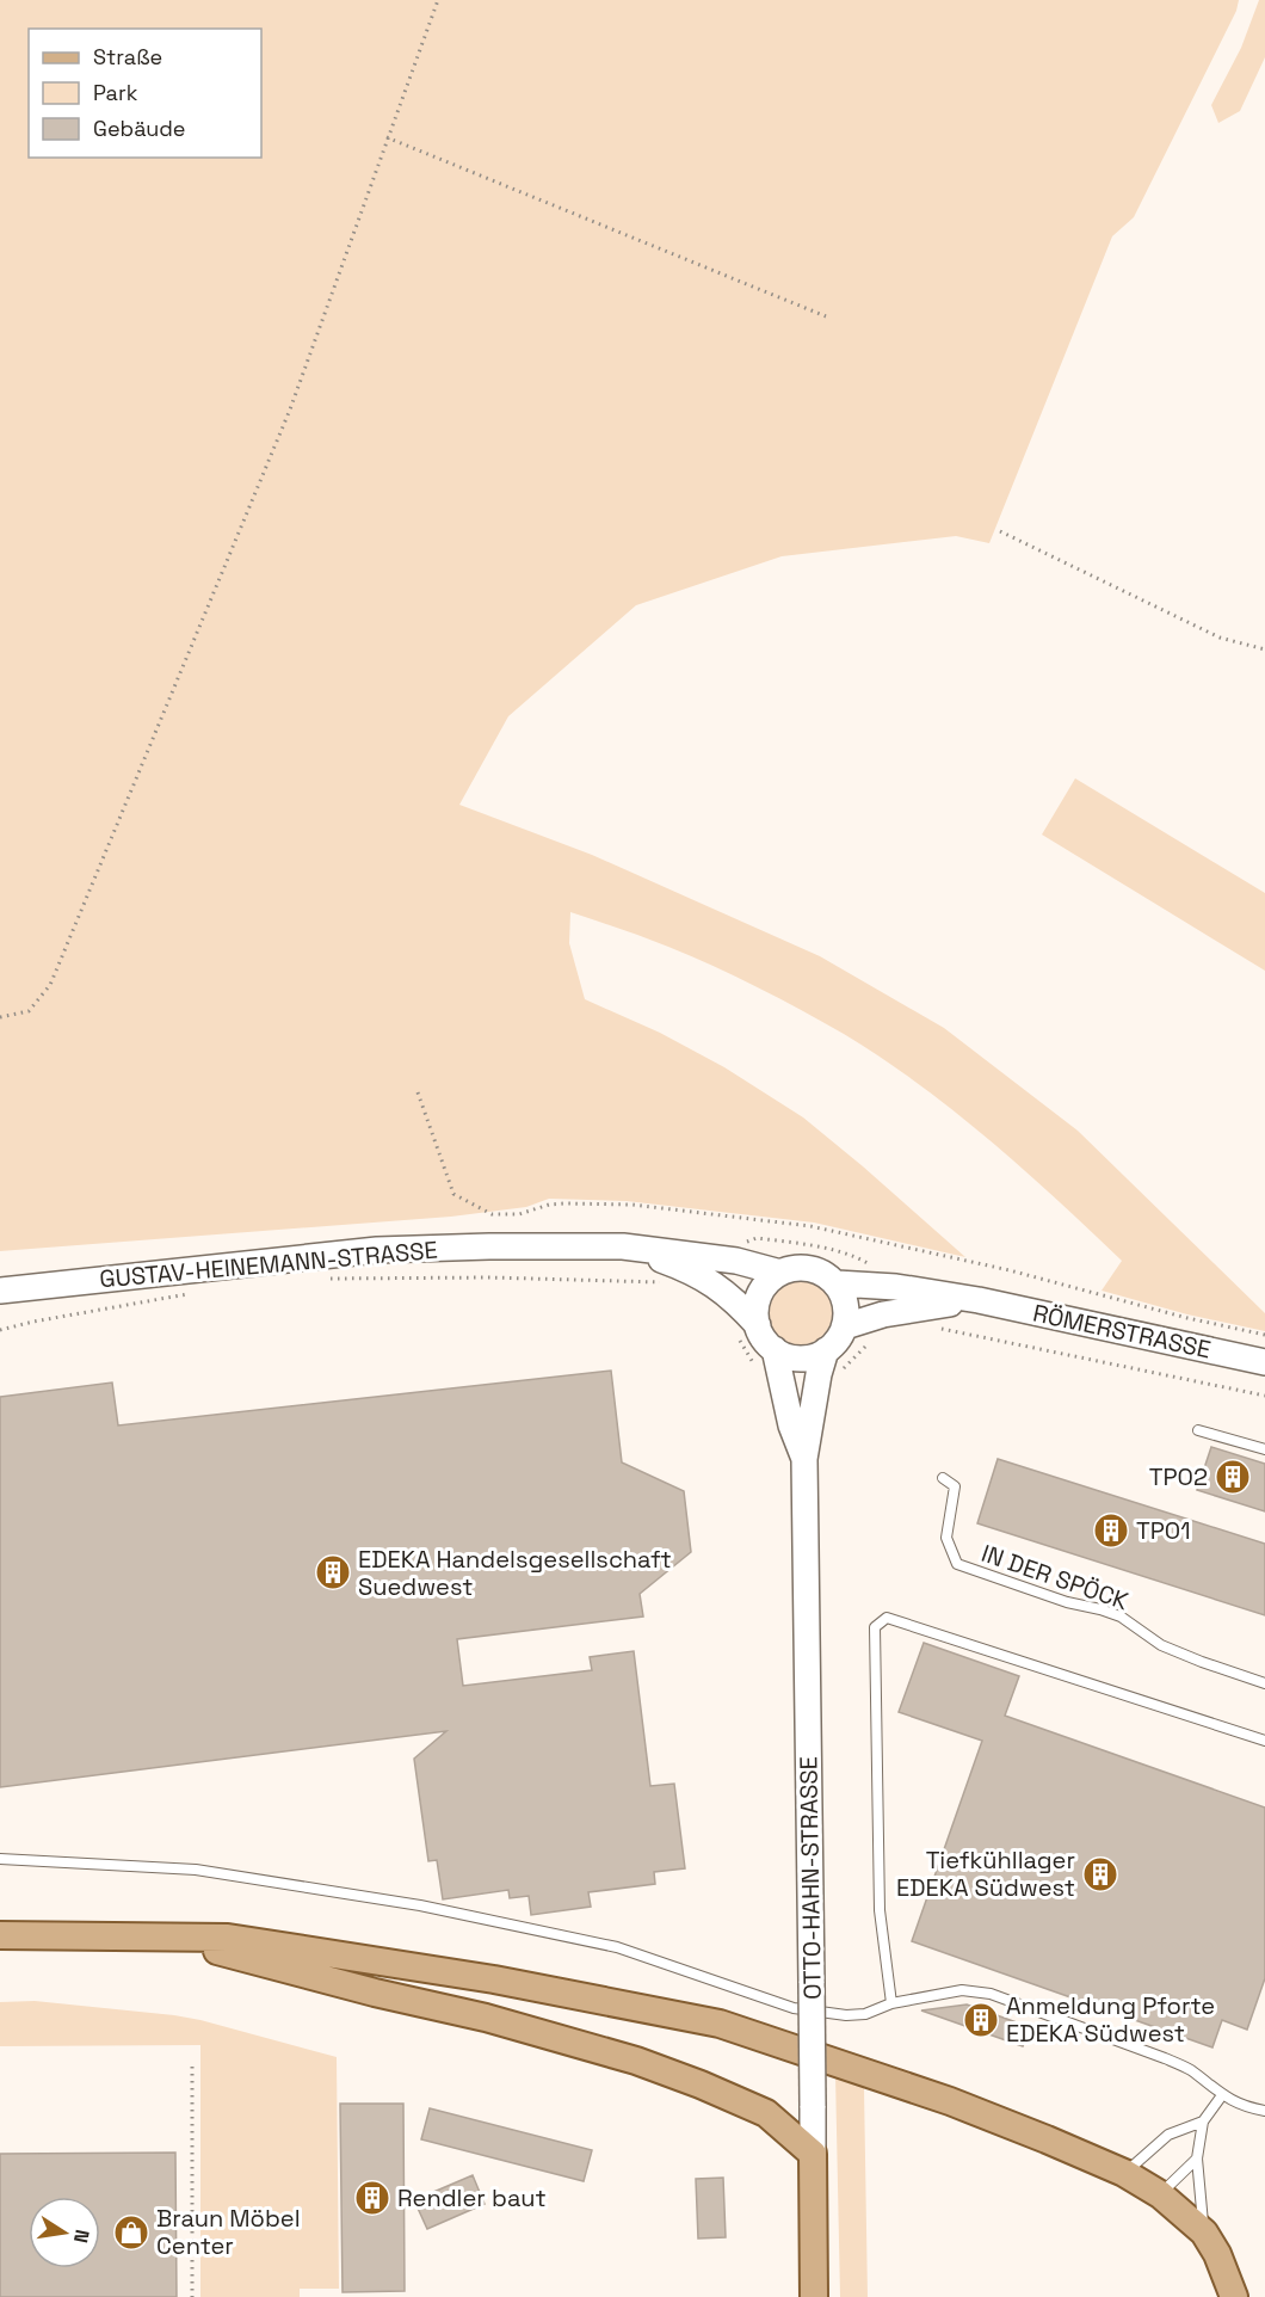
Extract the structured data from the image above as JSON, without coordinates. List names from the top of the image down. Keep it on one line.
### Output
{"streets":{"main road":["OTTO-HAHN-STRASSE"],"street":["GUSTAV-HEINEMANN-STRASSE","RÖMERSTRASSE"],"lane":["IN DER SPÖCK"]},"crossings":[["GUSTAV-HEINEMANN-STRASSE","RÖMERSTRASSE"],["GUSTAV-HEINEMANN-STRASSE","OTTO-HAHN-STRASSE"],["RÖMERSTRASSE","OTTO-HAHN-STRASSE"]],"places":{"building":["TPO2","TPO1","EDEKA Handelsgesellschaft Suedwest","Tiefkühllager EDEKA Südwest","Anmeldung Pforte EDEKA Südwest","Rendler baut"],"shop":["Braun Möbel Center"]},"legend":["Straße","Park","Gebäude"],"north":"right"}
